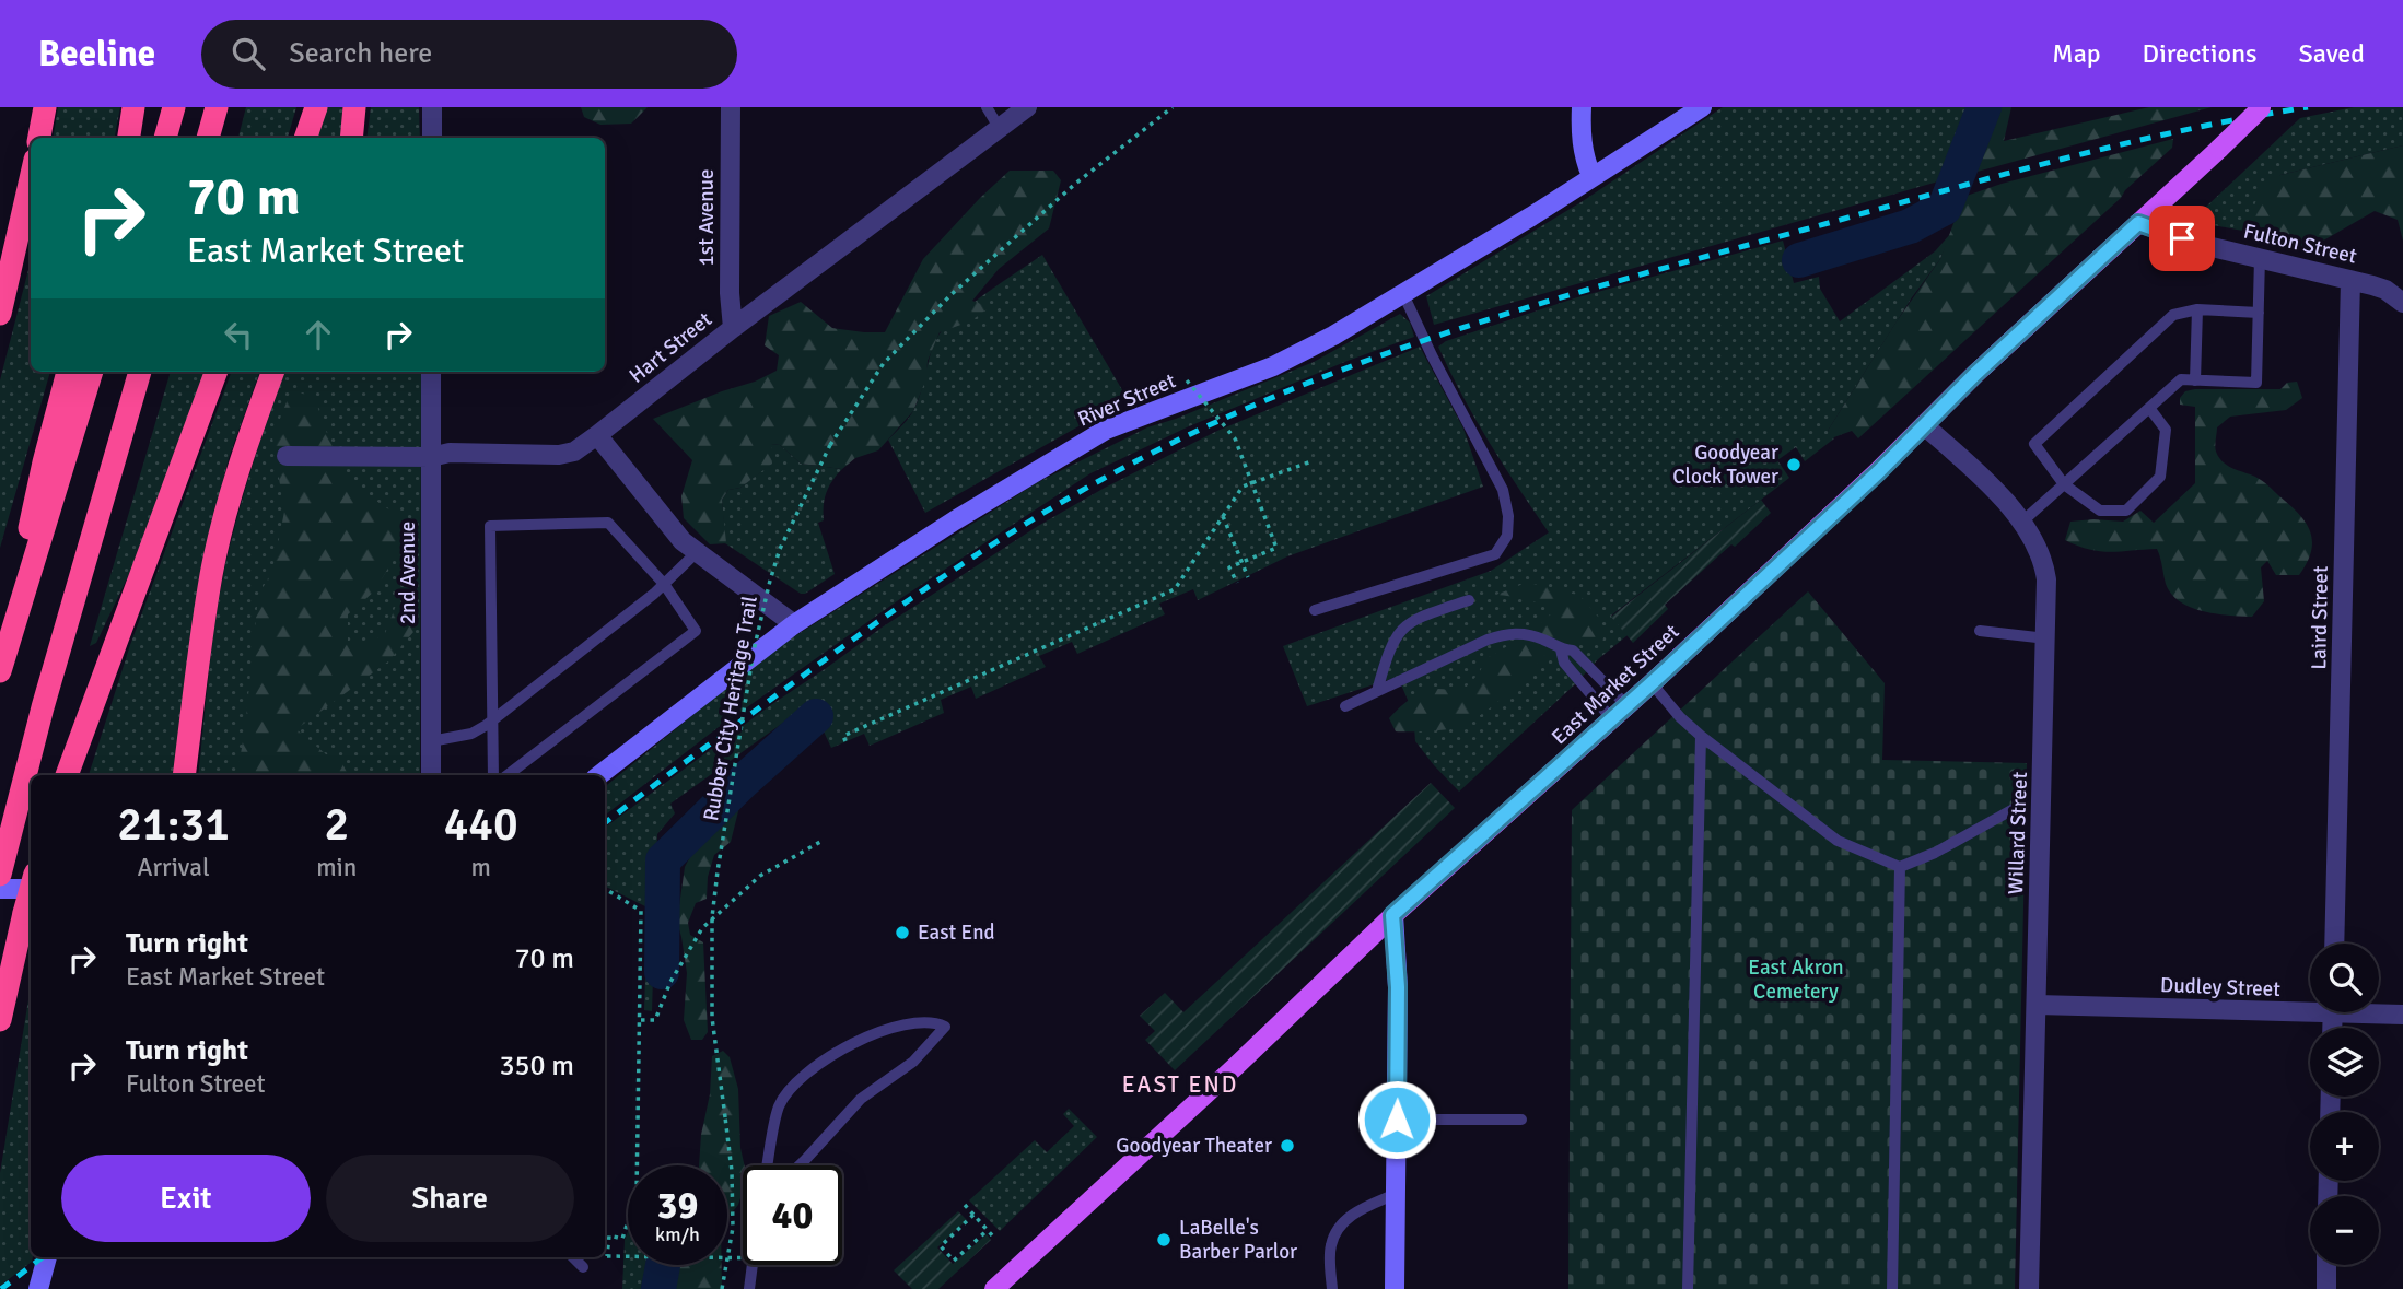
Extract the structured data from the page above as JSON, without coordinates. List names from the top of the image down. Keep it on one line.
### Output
{"streets":{"main road":["East Market Street"],"street":["1st Avenue","Fulton Street","Hart Street","River Street","2nd Avenue","Laird Street","Willard Street","Dudley Street"],"path":["Rubber City Heritage Trail"]},"crossings":[["1st Avenue","Hart Street"],["Fulton Street","Laird Street"],["Fulton Street","East Market Street"],["Hart Street","2nd Avenue"],["East Market Street","Willard Street"],["Willard Street","Dudley Street"]],"districts":["EAST END"],"parks":["East Akron Cemetery"],"places":["Goodyear Clock Tower","East End","Goodyear Theater","LaBelle's Barber Parlor"],"page":{"header":"Beeline","search":"Search here","nav":["Map","Directions","Saved"],"turn":["70 m","East Market Street"],"eta":["21:31","Arrival","2","min","440","m"],"list":[{"name":"Turn right","note":"East Market Street","value":"70 m"},{"name":"Turn right","note":"Fulton Street","value":"350 m"}],"map_buttons":["+","−"],"buttons":["Exit","Share"],"speed":"39 km/h","limit":"40"}}
